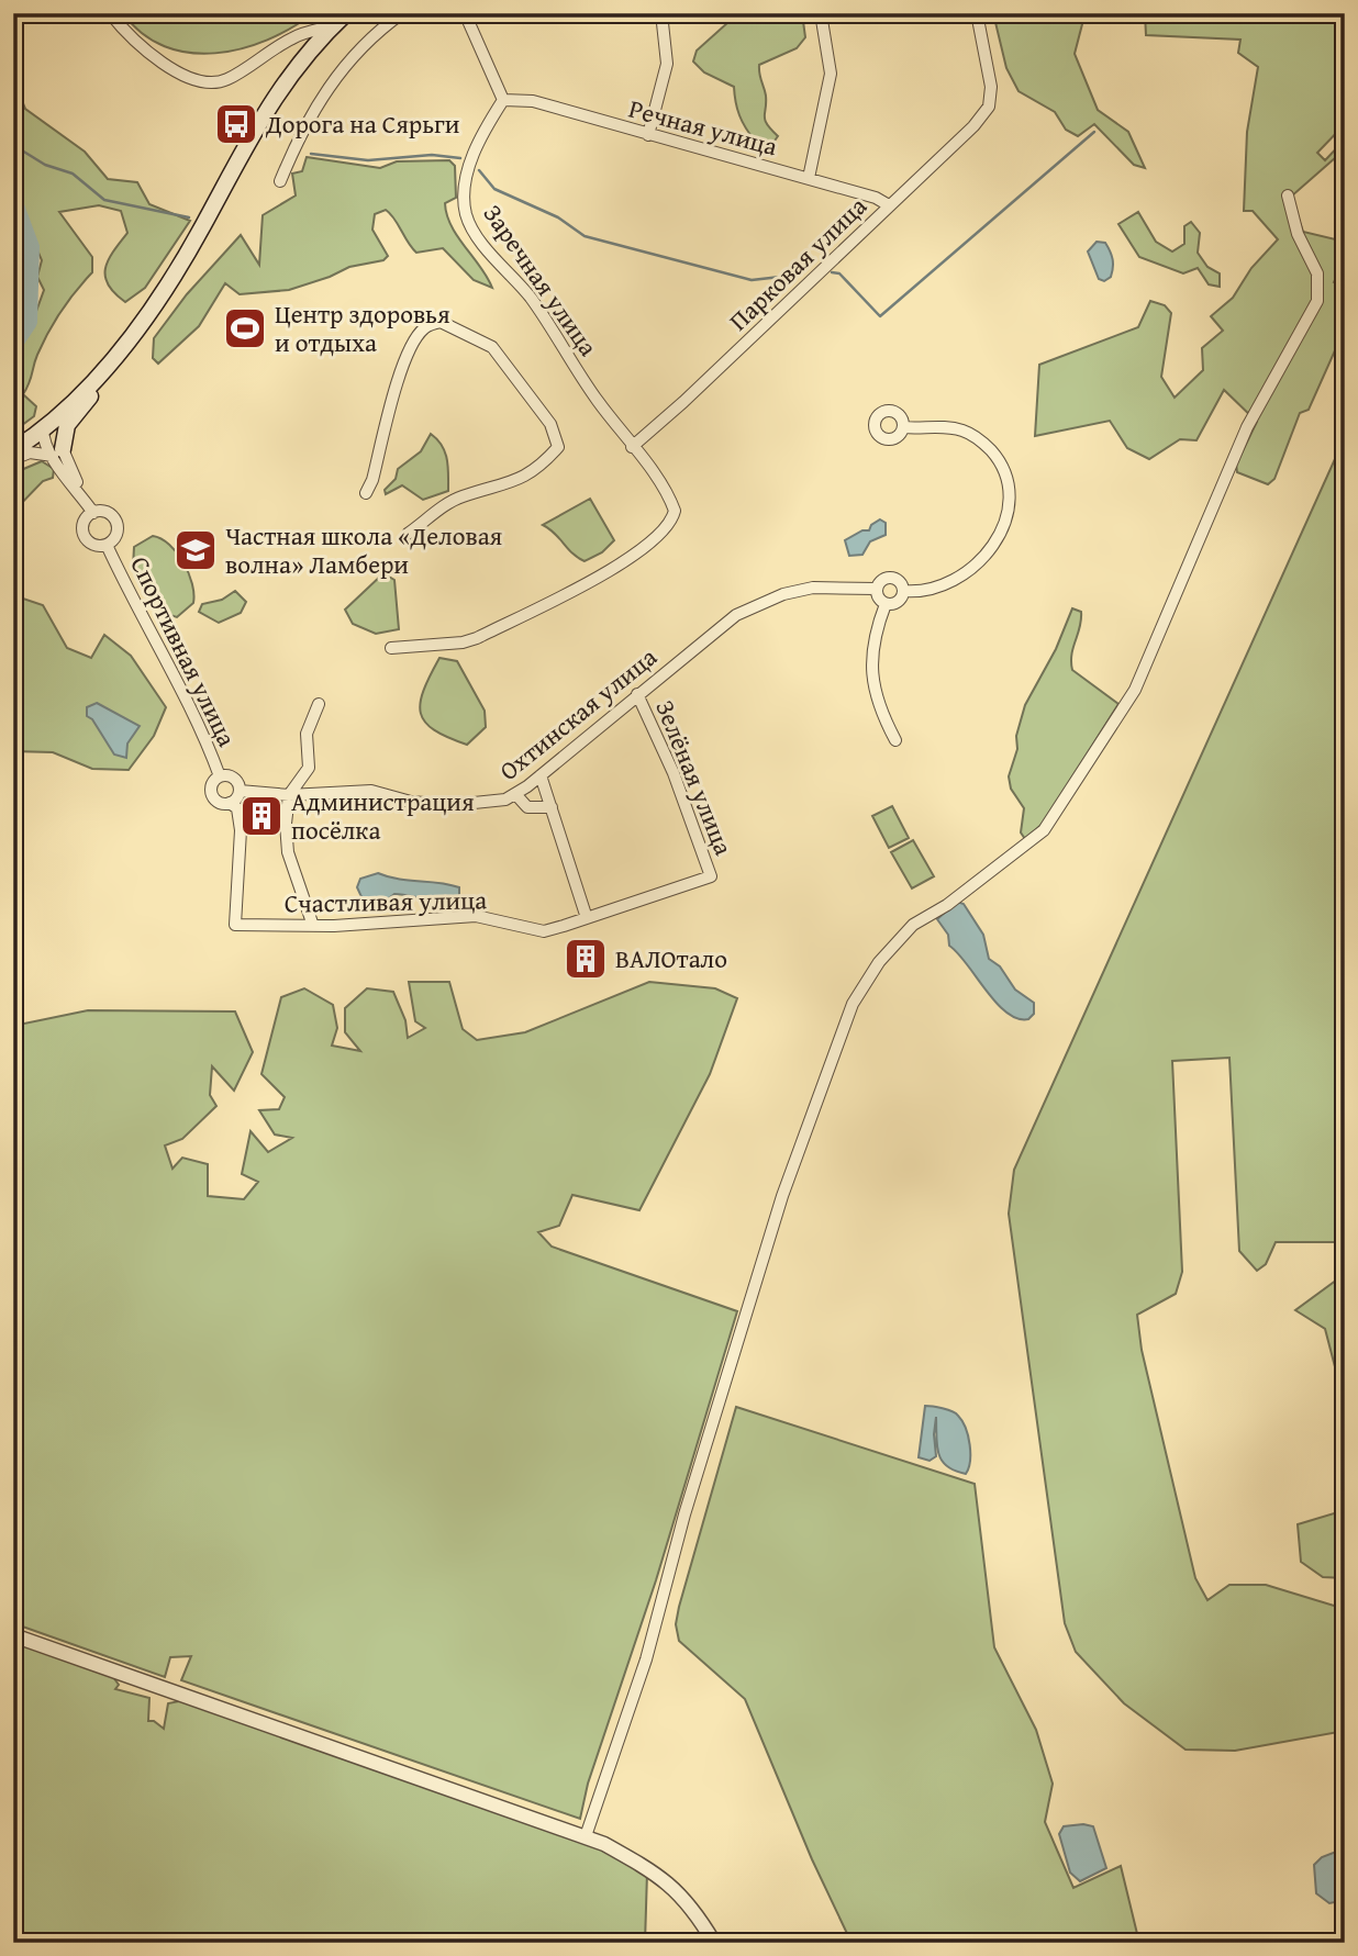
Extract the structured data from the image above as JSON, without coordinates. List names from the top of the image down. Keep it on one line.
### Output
{"streets":{"street":["Речная улица","Парковая улица","Заречная улица","Спортивная улица","Охтинская улица","Зелёная улица","Счастливая улица"]},"crossings":[["Речная улица","Парковая улица"],["Речная улица","Заречная улица"],["Парковая улица","Заречная улица"],["Спортивная улица","Охтинская улица"],["Спортивная улица","Счастливая улица"],["Охтинская улица","Зелёная улица"],["Охтинская улица","Счастливая улица"],["Зелёная улица","Счастливая улица"]],"places":{"bus stop":["Дорога на Сярьги"],"sports":["Центр здоровья и отдыха"],"school or university":["Частная школа «Деловая волна» Ламбери"],"building":["Администрация посёлка","ВАЛОтало"]}}
